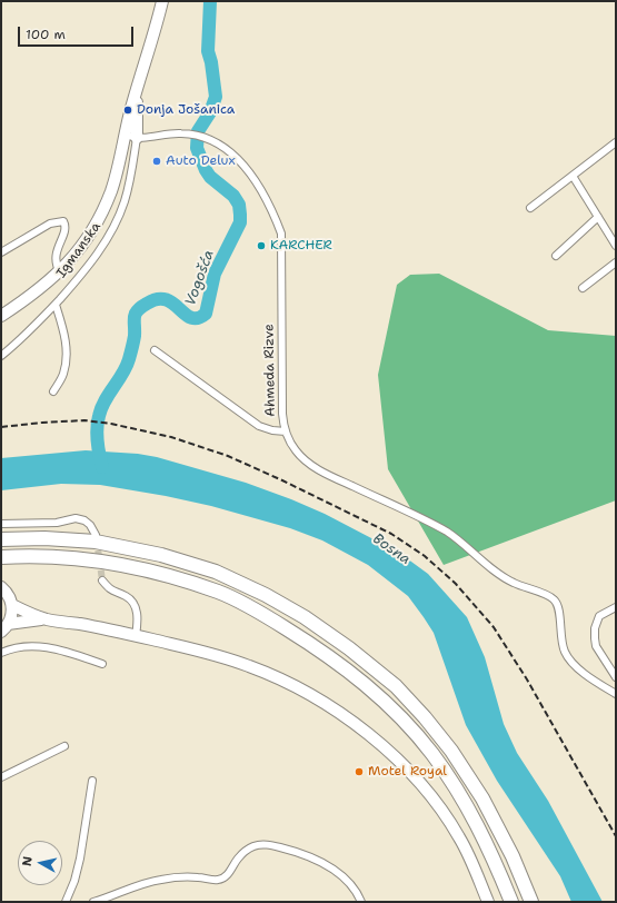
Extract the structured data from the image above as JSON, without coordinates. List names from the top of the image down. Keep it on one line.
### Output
{"streets":{"street":["Igmanska","Ahmeda Rizve"]},"crossings":[["Igmanska","Ahmeda Rizve"]],"water":["Vogošća","Bosna"],"places":["Donja Jošanica","Auto Delux","KARCHER","Motel Royal"],"scale_bar":"100 m","north":"left"}
